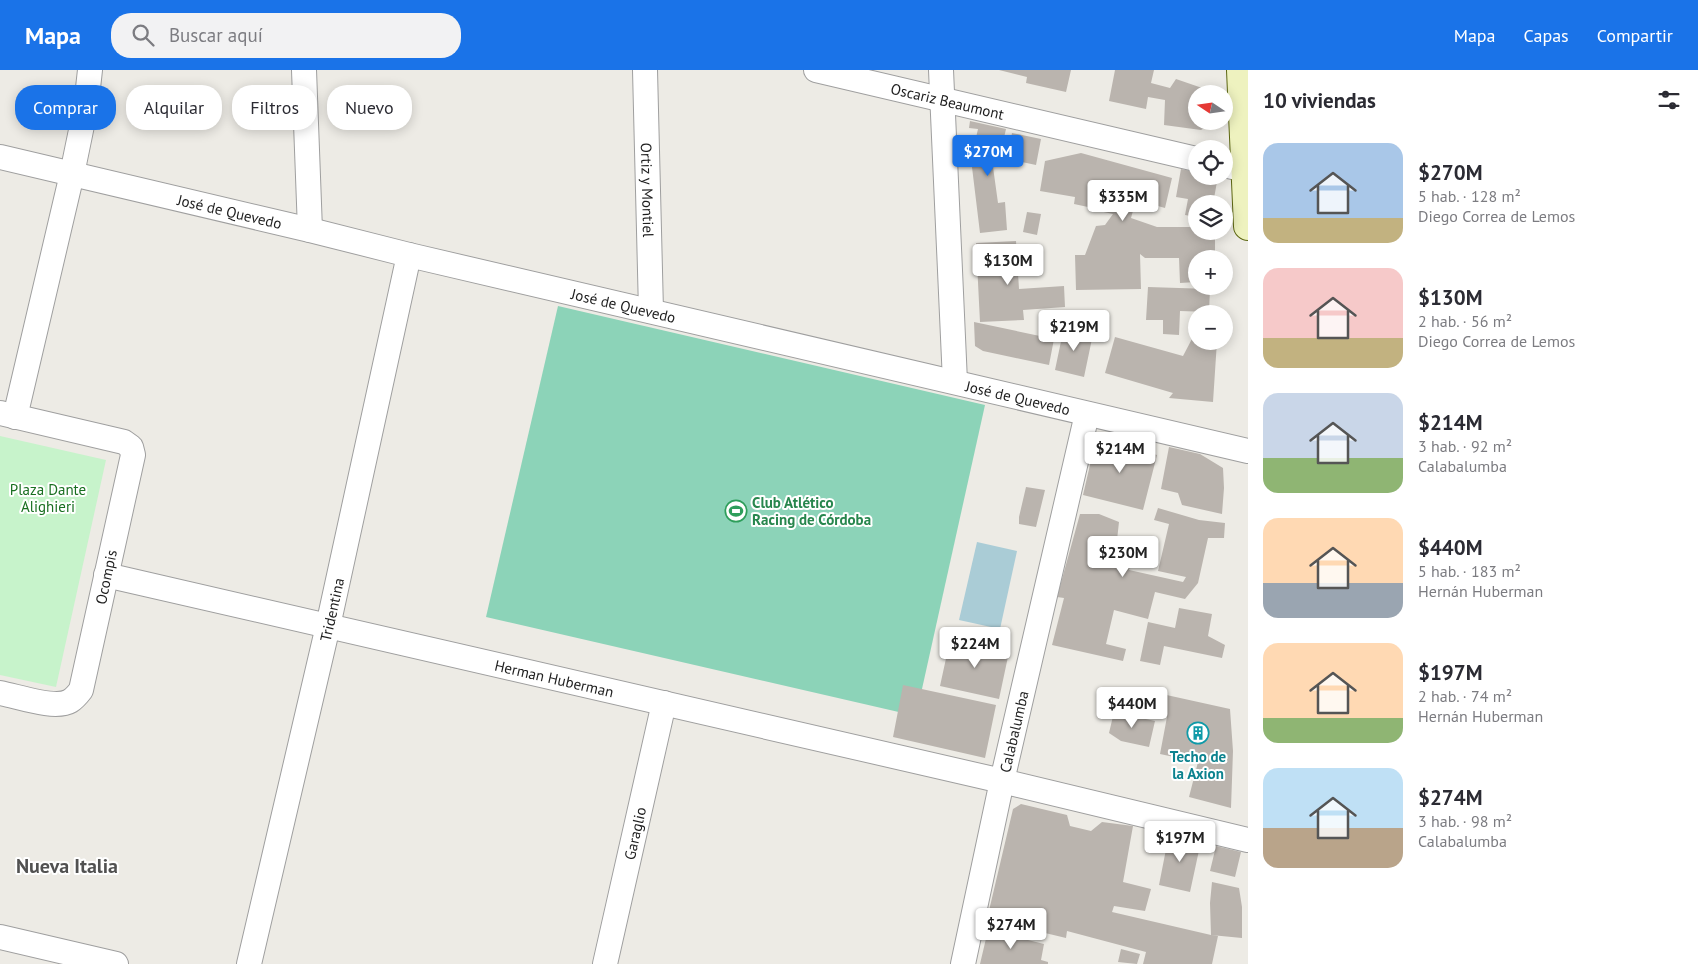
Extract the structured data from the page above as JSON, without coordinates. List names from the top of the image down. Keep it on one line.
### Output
{"streets":{"street":["Oscariz Beaumont","Ortiz y Montiel","José de Quevedo","Ocompis","Tridentina","Herman Huberman","Calabalumba","Garaglio"]},"crossings":[["Ortiz y Montiel","José de Quevedo"],["José de Quevedo","Tridentina"],["José de Quevedo","Calabalumba"],["Ocompis","Herman Huberman"],["Tridentina","Herman Huberman"],["Herman Huberman","Calabalumba"],["Herman Huberman","Garaglio"]],"districts":["Nueva Italia"],"parks":["Plaza Dante Alighieri"],"places":{"sports":["Club Atlético Racing de Córdoba"],"building":["Techo de la Axion"]},"north":"left","page":{"header":"Mapa","search":"Buscar aquí","nav":["Mapa","Capas","Compartir"],"heading":"10 viviendas","map_buttons":["+","−"],"chip":["Comprar","Alquilar","Filtros","Nuevo"],"list":[{"name":"$270M","note":"5 hab. · 128 m² · Diego Correa de Lemos"},{"name":"$130M","note":"2 hab. · 56 m² · Diego Correa de Lemos"},{"name":"$214M","note":"3 hab. · 92 m² · Calabalumba"},{"name":"$440M","note":"5 hab. · 183 m² · Hernán Huberman"},{"name":"$197M","note":"2 hab. · 74 m² · Hernán Huberman"},{"name":"$274M","note":"3 hab. · 98 m² · Calabalumba"}],"price":["$270M","$335M","$130M","$219M","$214M","$230M","$224M","$440M","$197M","$274M"]}}
